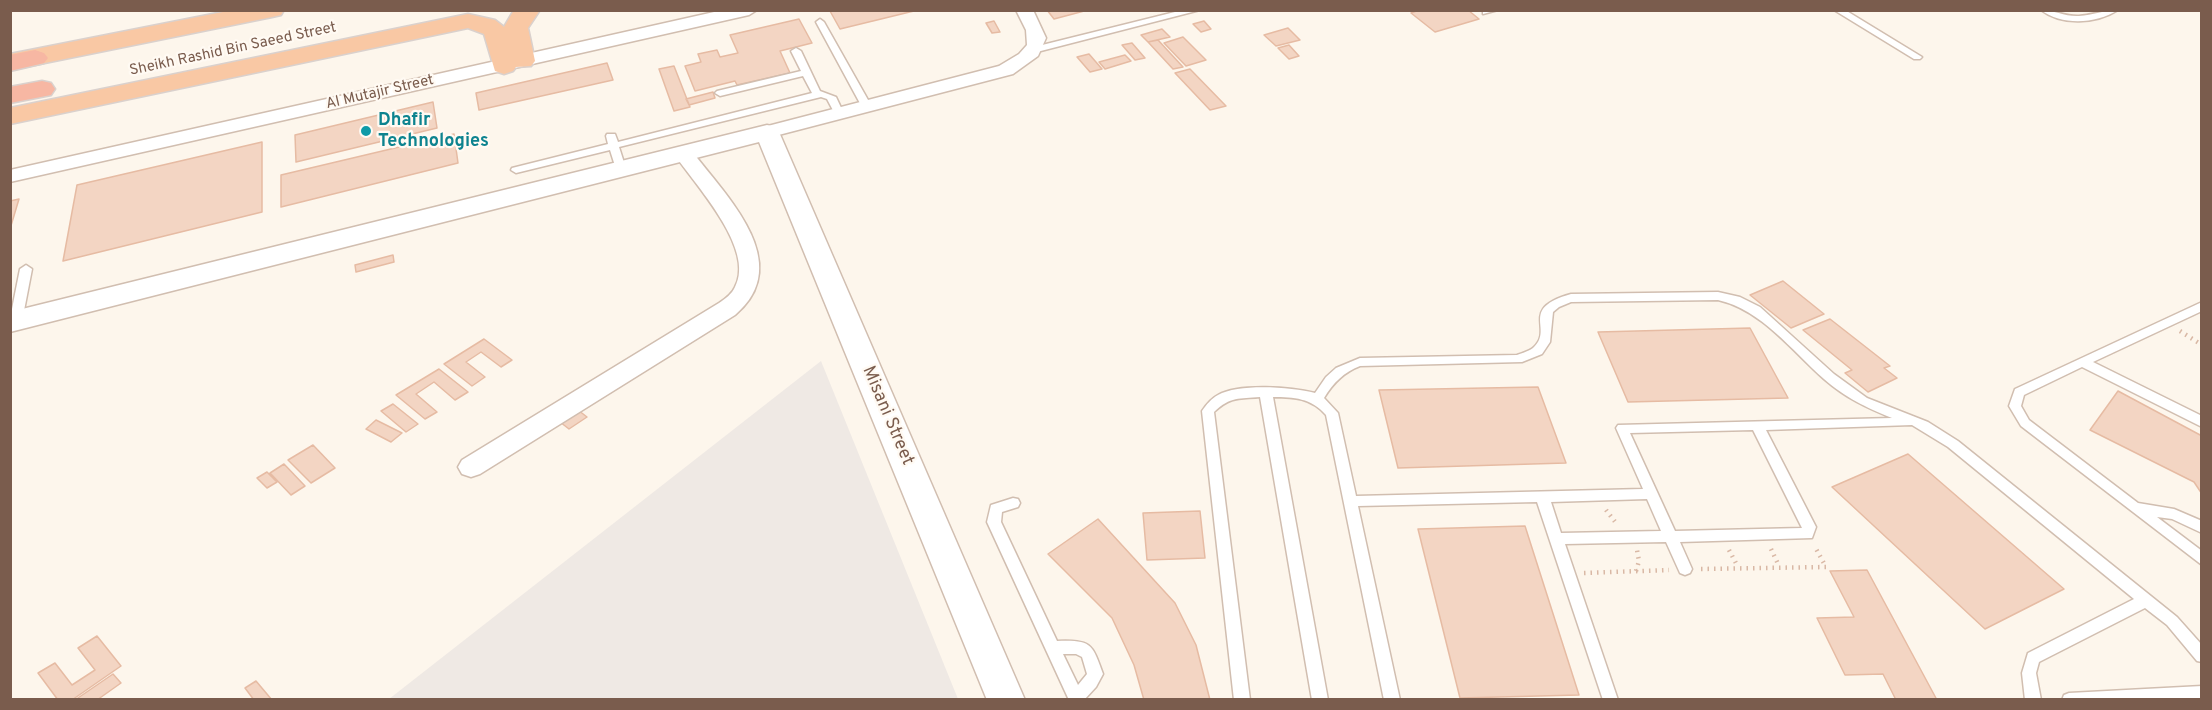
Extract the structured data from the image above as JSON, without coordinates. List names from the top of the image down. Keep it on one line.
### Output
{"streets":{"highway":["Sheikh Rashid Bin Saeed Street"],"street":["Al Mutajir Street","Misani Street"]},"places":["Dhafir Technologies"]}
